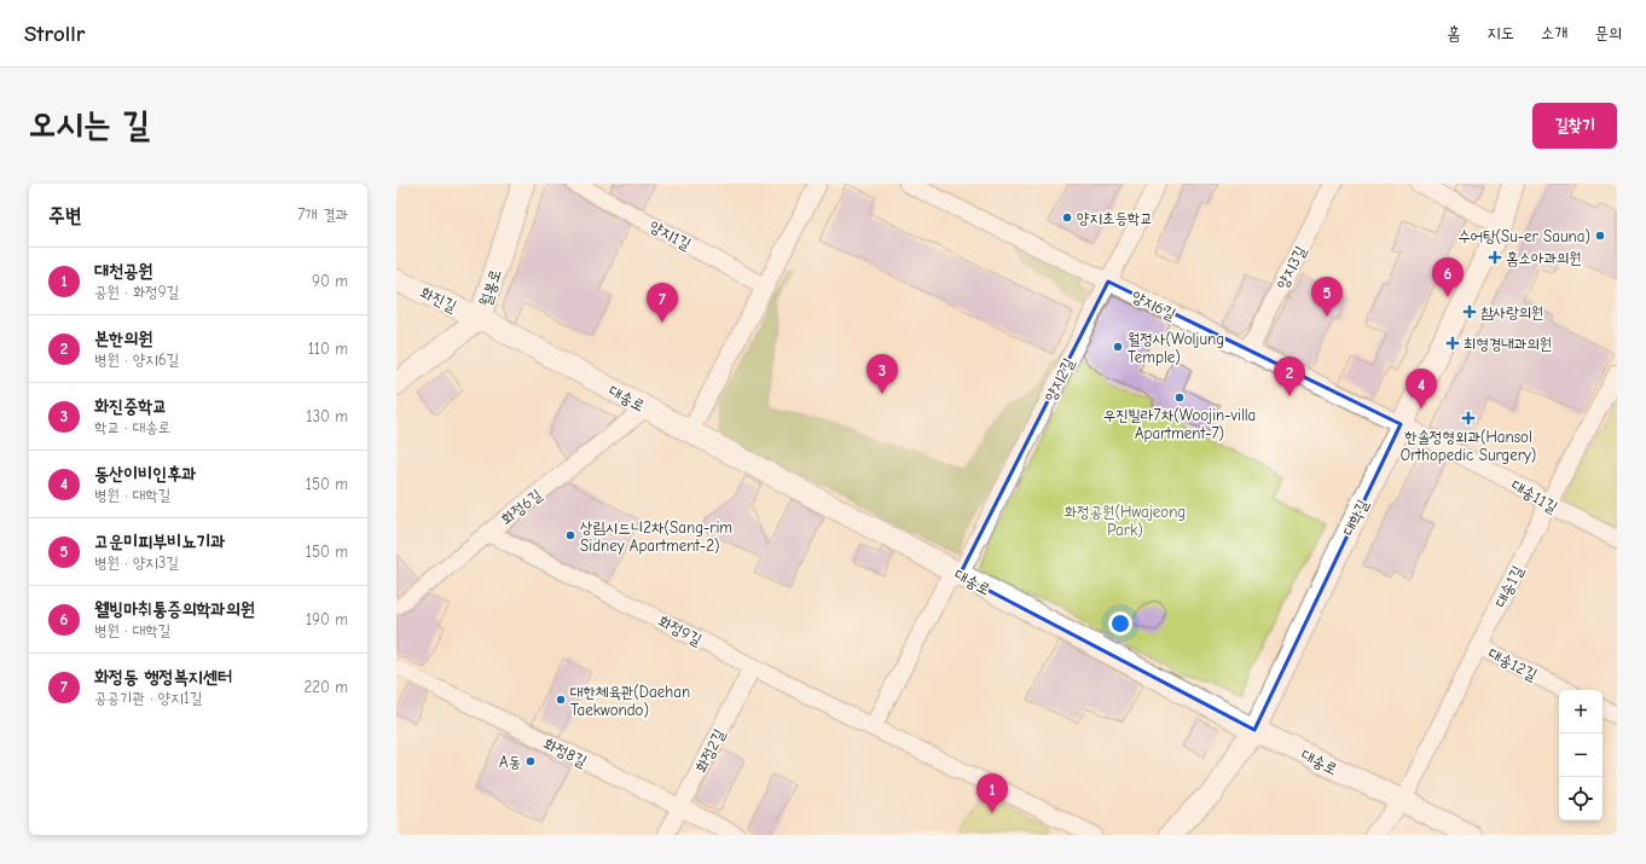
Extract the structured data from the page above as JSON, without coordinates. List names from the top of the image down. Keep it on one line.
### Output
{"streets":{"street":["양지1길","양지3길","월봉로","화진길","양지6길","양지2길","대송로","대송11길","화정6길","대학길","대송1길","화정9길","대송12길","화정2길","화정8길"]},"crossings":[["양지3길","양지6길"],["월봉로","화진길"],["월봉로","대송로"],["화진길","대송로"],["양지6길","양지2길"],["양지6길","대송11길"],["양지6길","대학길"],["양지2길","대송로"],["대송로","화정6길"],["대송로","대학길"],["대송로","대송1길"],["대송11길","대학길"],["대송11길","대송1길"],["화정6길","화정9길"],["대송1길","대송12길"],["화정9길","화정2길"],["화정2길","화정8길"]],"parks":["화정공원(Hwajeong Park)"],"places":{"other":["양지초등학교","수어탕(Su-er Sauna)","월정사(Woljung Temple)","우진빌라7차(Woojin-villa Apartment-7)","상림시드니2차(Sang-rim Sidney Apartment-2)","대한체육관(Daehan Taekwondo)","A동"],"health":["홈소아과의원","참사랑의원","최형경내과의원","한솔정형외과(Hansol Orthopedic Surgery)"]},"page":{"header":"Strollr","nav":["홈","지도","소개","문의"],"buttons":"길찾기","title":"오시는 길","heading":["주변","7개 결과"],"list":[{"mark":"1","name":"대천공원","note":"공원 · 화정9길","value":"90 m"},{"mark":"2","name":"본한의원","note":"병원 · 양지6길","value":"110 m"},{"mark":"3","name":"화진중학교","note":"학교 · 대송로","value":"130 m"},{"mark":"4","name":"동산이비인후과","note":"병원 · 대학길","value":"150 m"},{"mark":"5","name":"고운미피부비뇨기과","note":"병원 · 양지3길","value":"150 m"},{"mark":"6","name":"웰빙마취통증의학과의원","note":"병원 · 대학길","value":"190 m"},{"mark":"7","name":"화정동 행정복지센터","note":"공공기관 · 양지1길","value":"220 m"}],"pins":["6","5","7","3","2","4","1"],"map_buttons":["+","−"]}}
